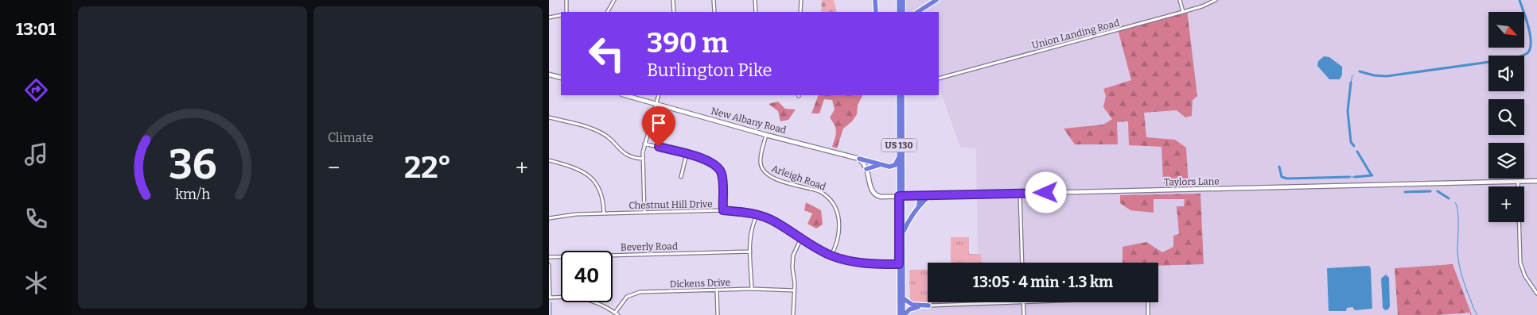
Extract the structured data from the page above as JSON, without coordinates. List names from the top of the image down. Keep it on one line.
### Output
{"streets":{"highway":["US 130"],"street":["Union Landing Road","New Albany Road","Arleigh Road","Taylors Lane","Chestnut Hill Drive","Beverly Road","Dickens Drive"]},"crossings":[["New Albany Road","Arleigh Road"],["US 130","Taylors Lane"],["US 130","Chestnut Hill Drive"],["Arleigh Road","Chestnut Hill Drive"]],"north":"bottom right","page":{"tabs":"13:01","tile":"Climate","map_buttons":"+","turn":["390 m","Burlington Pike"],"heat":["−","22°","+"],"limit":"40","trip":"13:05 · 4 min · 1.3 km","gauge":["36","km/h"]}}
